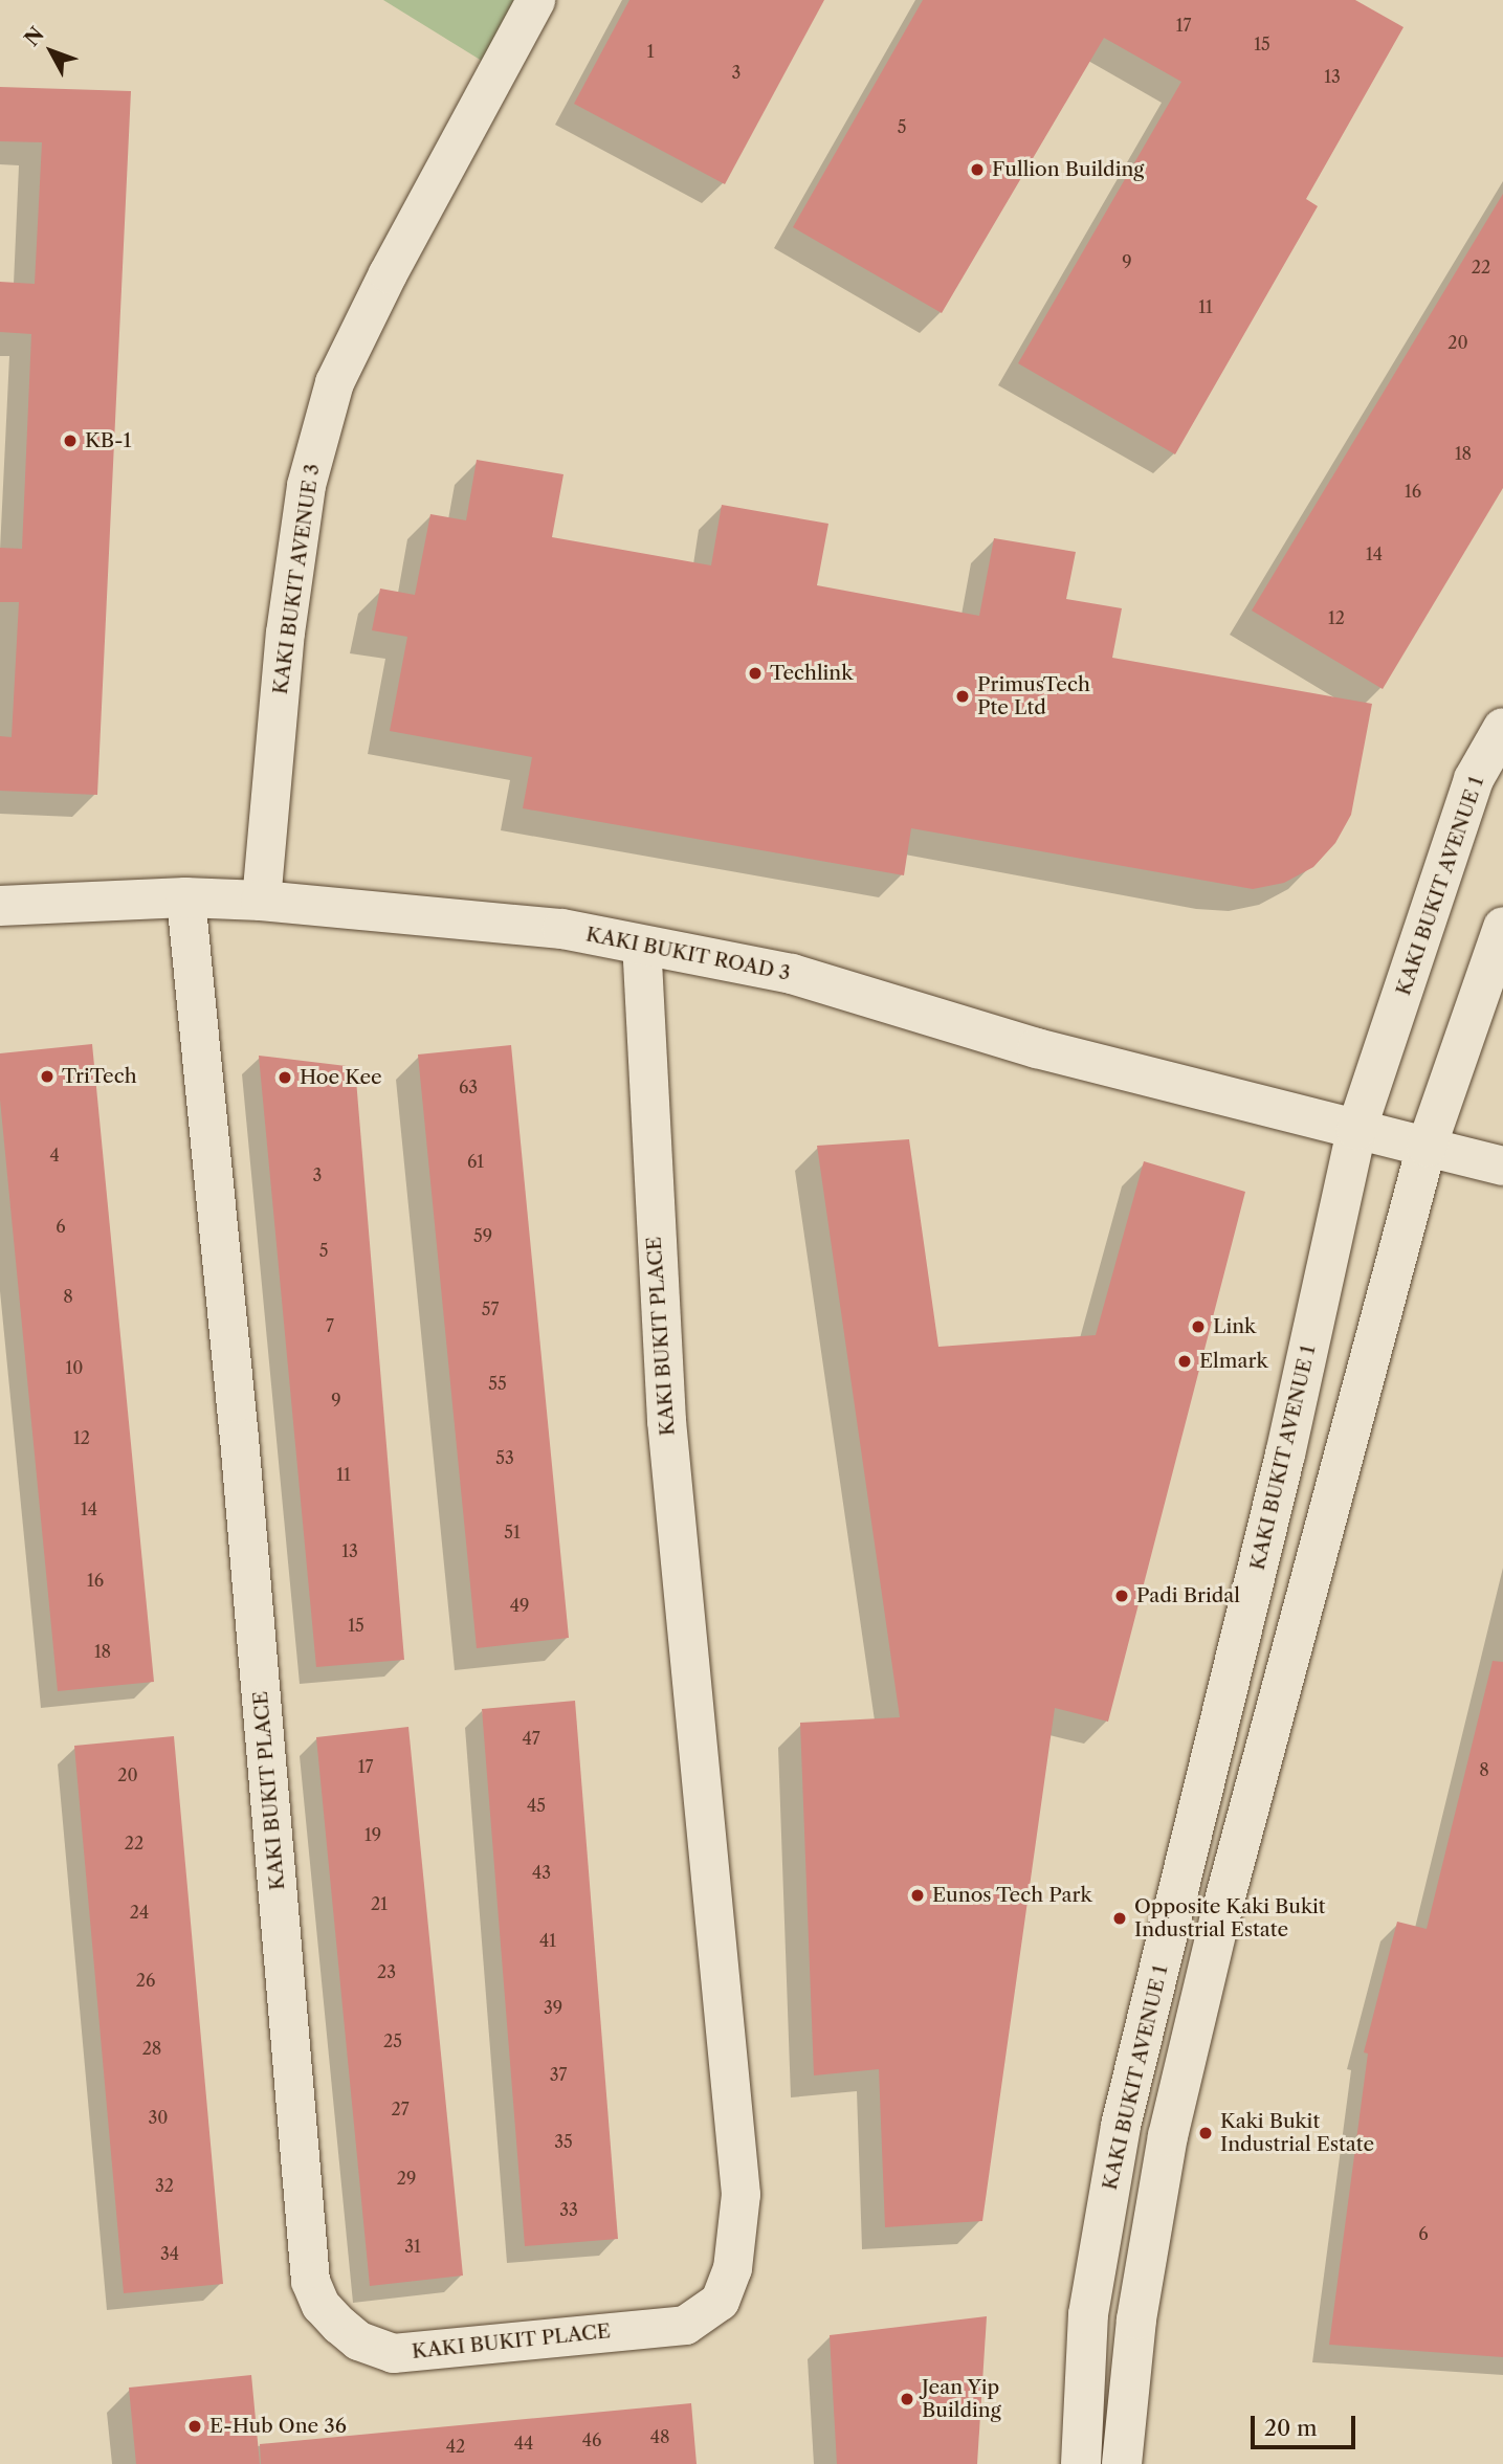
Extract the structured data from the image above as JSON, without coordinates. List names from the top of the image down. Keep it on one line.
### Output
{"streets":{"main road":["KAKI BUKIT AVENUE 1","KAKI BUKIT ROAD 3"],"street":["KAKI BUKIT AVENUE 3","KAKI BUKIT PLACE"]},"crossings":[["KAKI BUKIT AVENUE 3","KAKI BUKIT ROAD 3"],["KAKI BUKIT AVENUE 1","KAKI BUKIT ROAD 3"],["KAKI BUKIT ROAD 3","KAKI BUKIT PLACE"]],"places":["Fullion Building","KB-1","Techlink","PrimusTech Pte Ltd","TriTech","Hoe Kee","Link","Elmark","Padi Bridal","Eunos Tech Park","Opposite Kaki Bukit Industrial Estate","Kaki Bukit Industrial Estate","Jean Yip Building","E-Hub One 36"],"house_numbers":["17","15","1","3","13","5","9","22","11","20","18","16","14","12","63","4","61","3","6","59","5","8","57","7","10","55","9","12","53","11","14","51","13","16","49","15","18","47","17","8","20","45","19","22","43","21","24","41","23","26","39","25","28","37","27","30","35","29","32","33","6","31","34","48","46","44","42"],"scale_bar":"20 m","north":"top left"}
